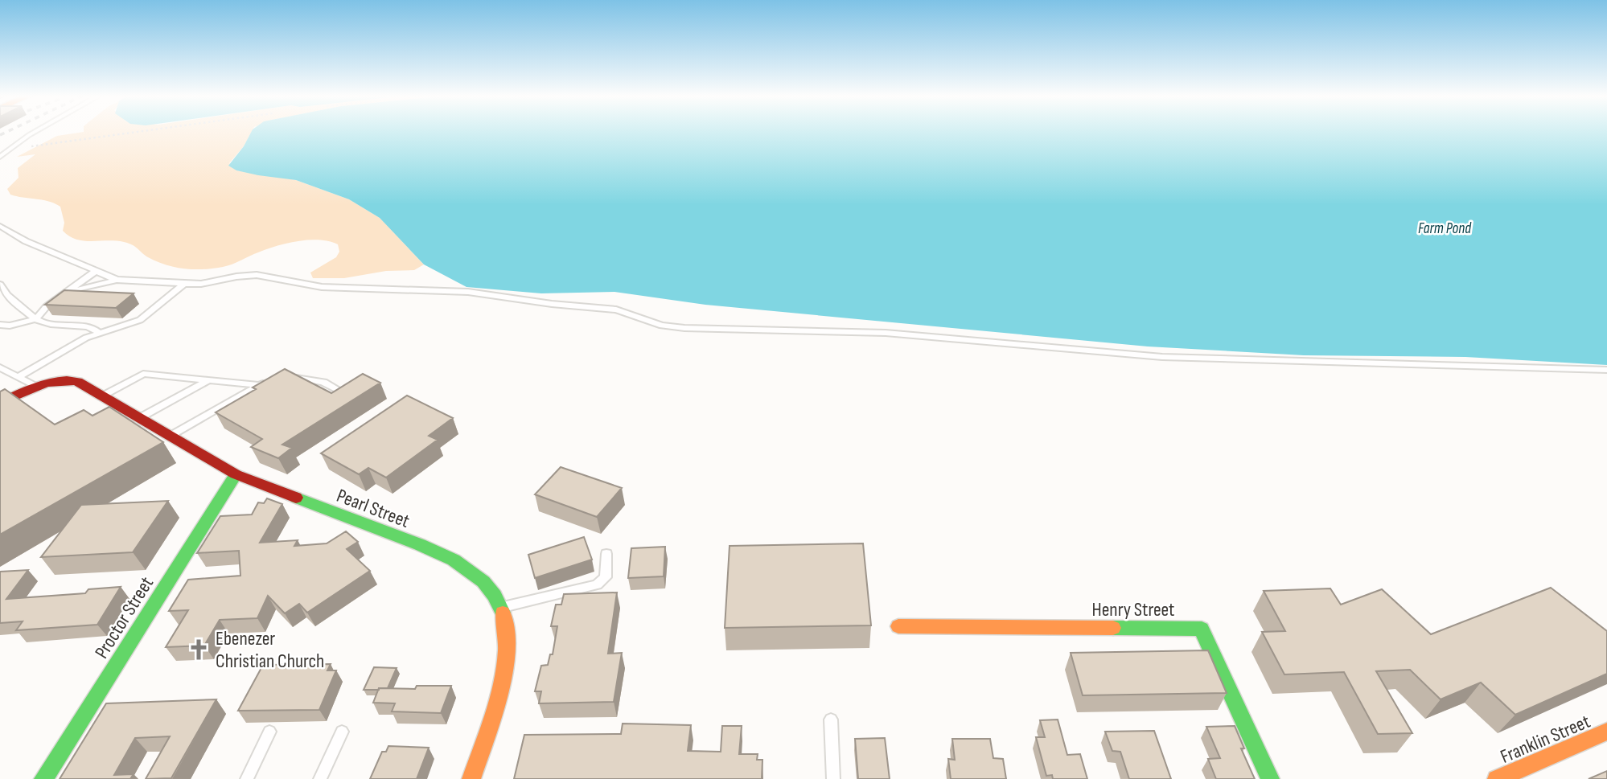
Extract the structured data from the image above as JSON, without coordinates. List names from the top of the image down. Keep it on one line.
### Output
{"streets":{"street":["Pearl Street","Henry Street","Proctor Street","Franklin Street"]},"crossings":[["Pearl Street","Proctor Street"]],"water":["Farm Pond"],"places":{"church":["Ebenezer Christian Church"]}}
